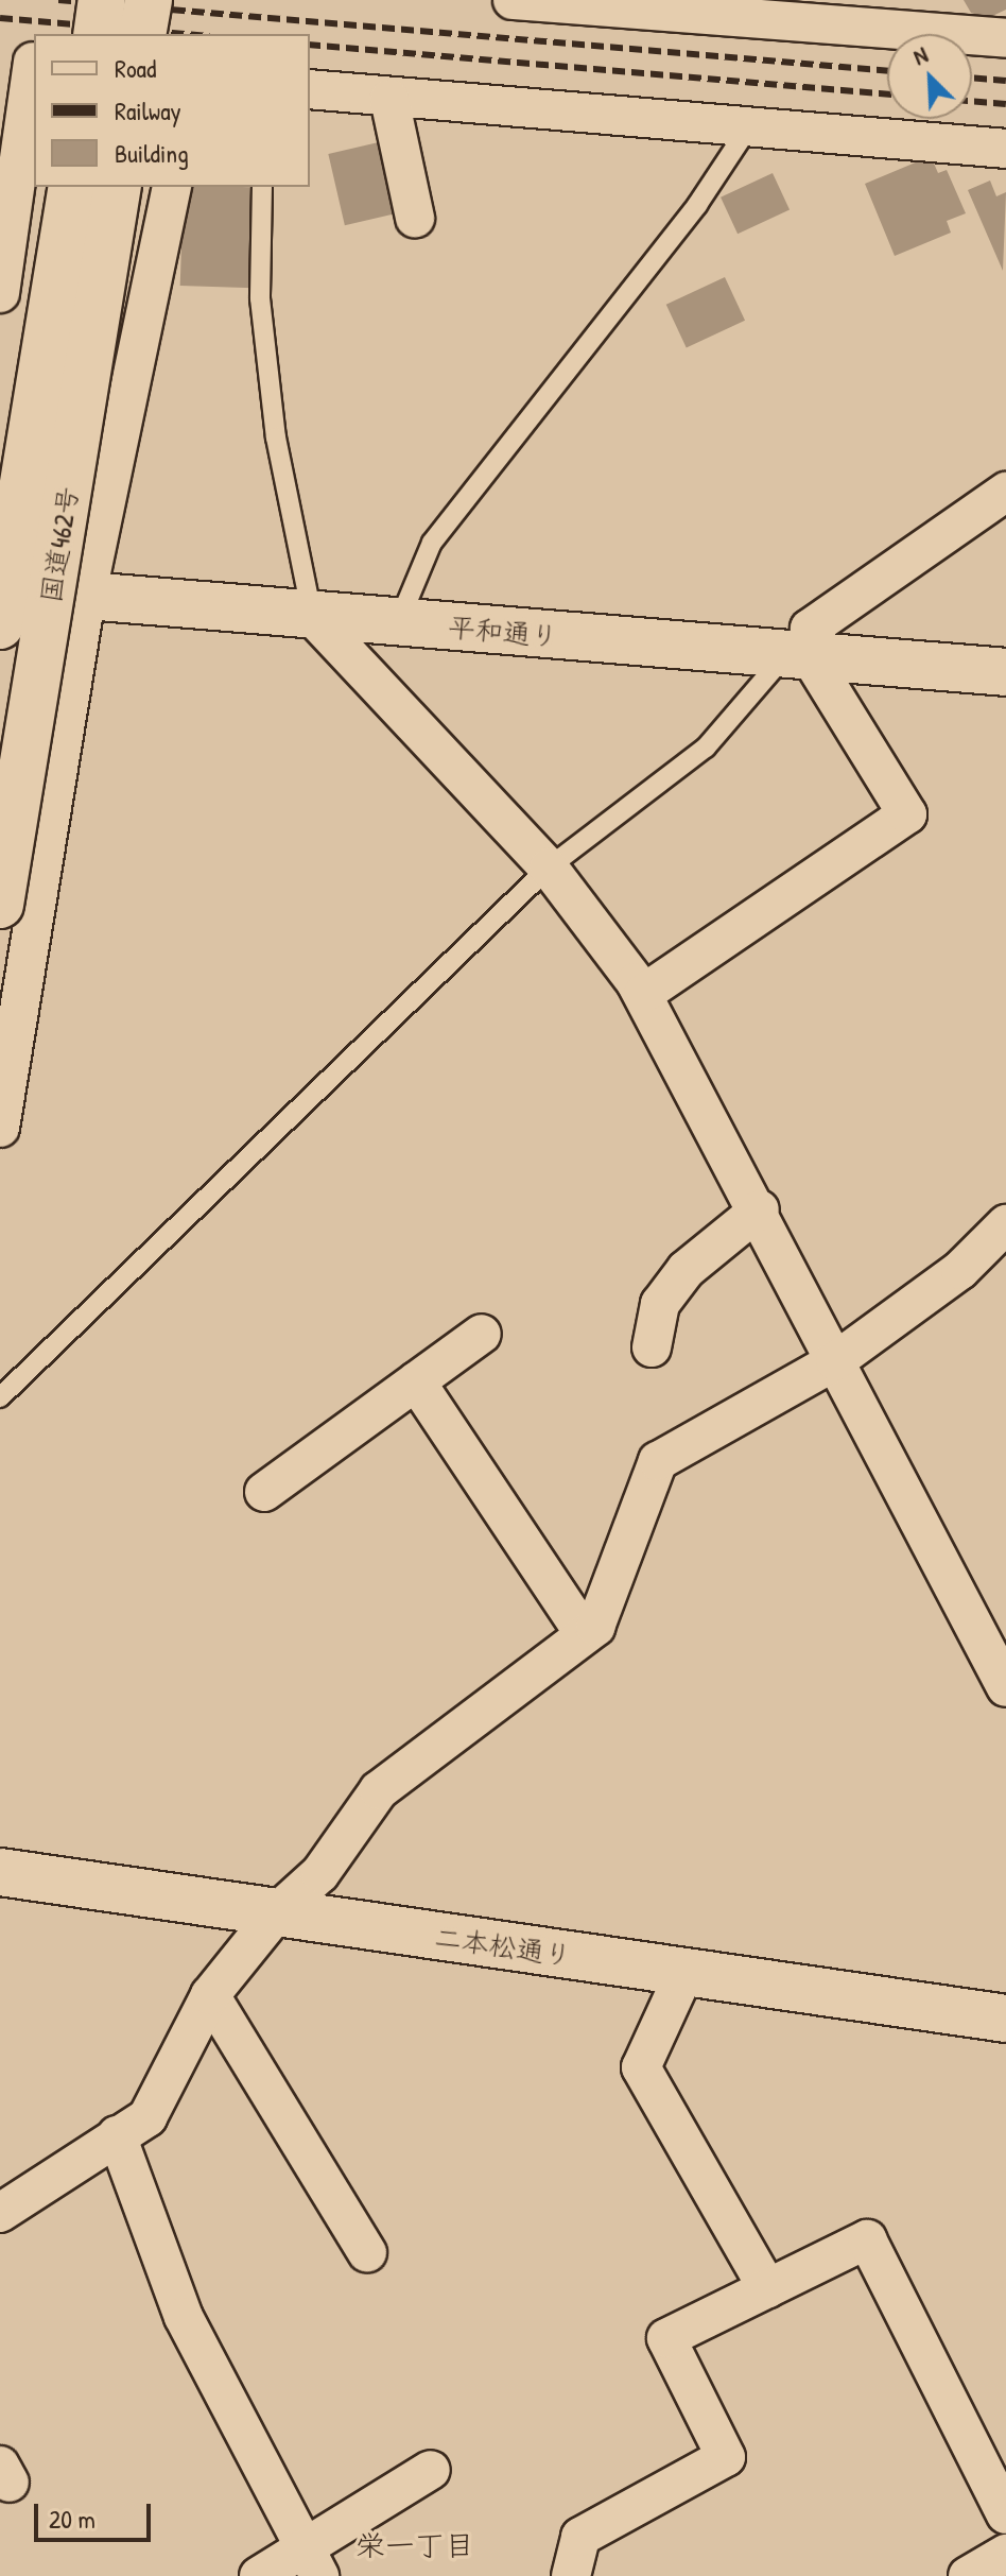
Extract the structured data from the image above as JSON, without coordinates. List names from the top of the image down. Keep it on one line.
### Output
{"streets":{"main road":["国道462号","平和通り","二本松通り"]},"districts":["栄一丁目"],"legend":["Road","Railway","Building"],"scale_bar":"20 m","north":"top left"}
